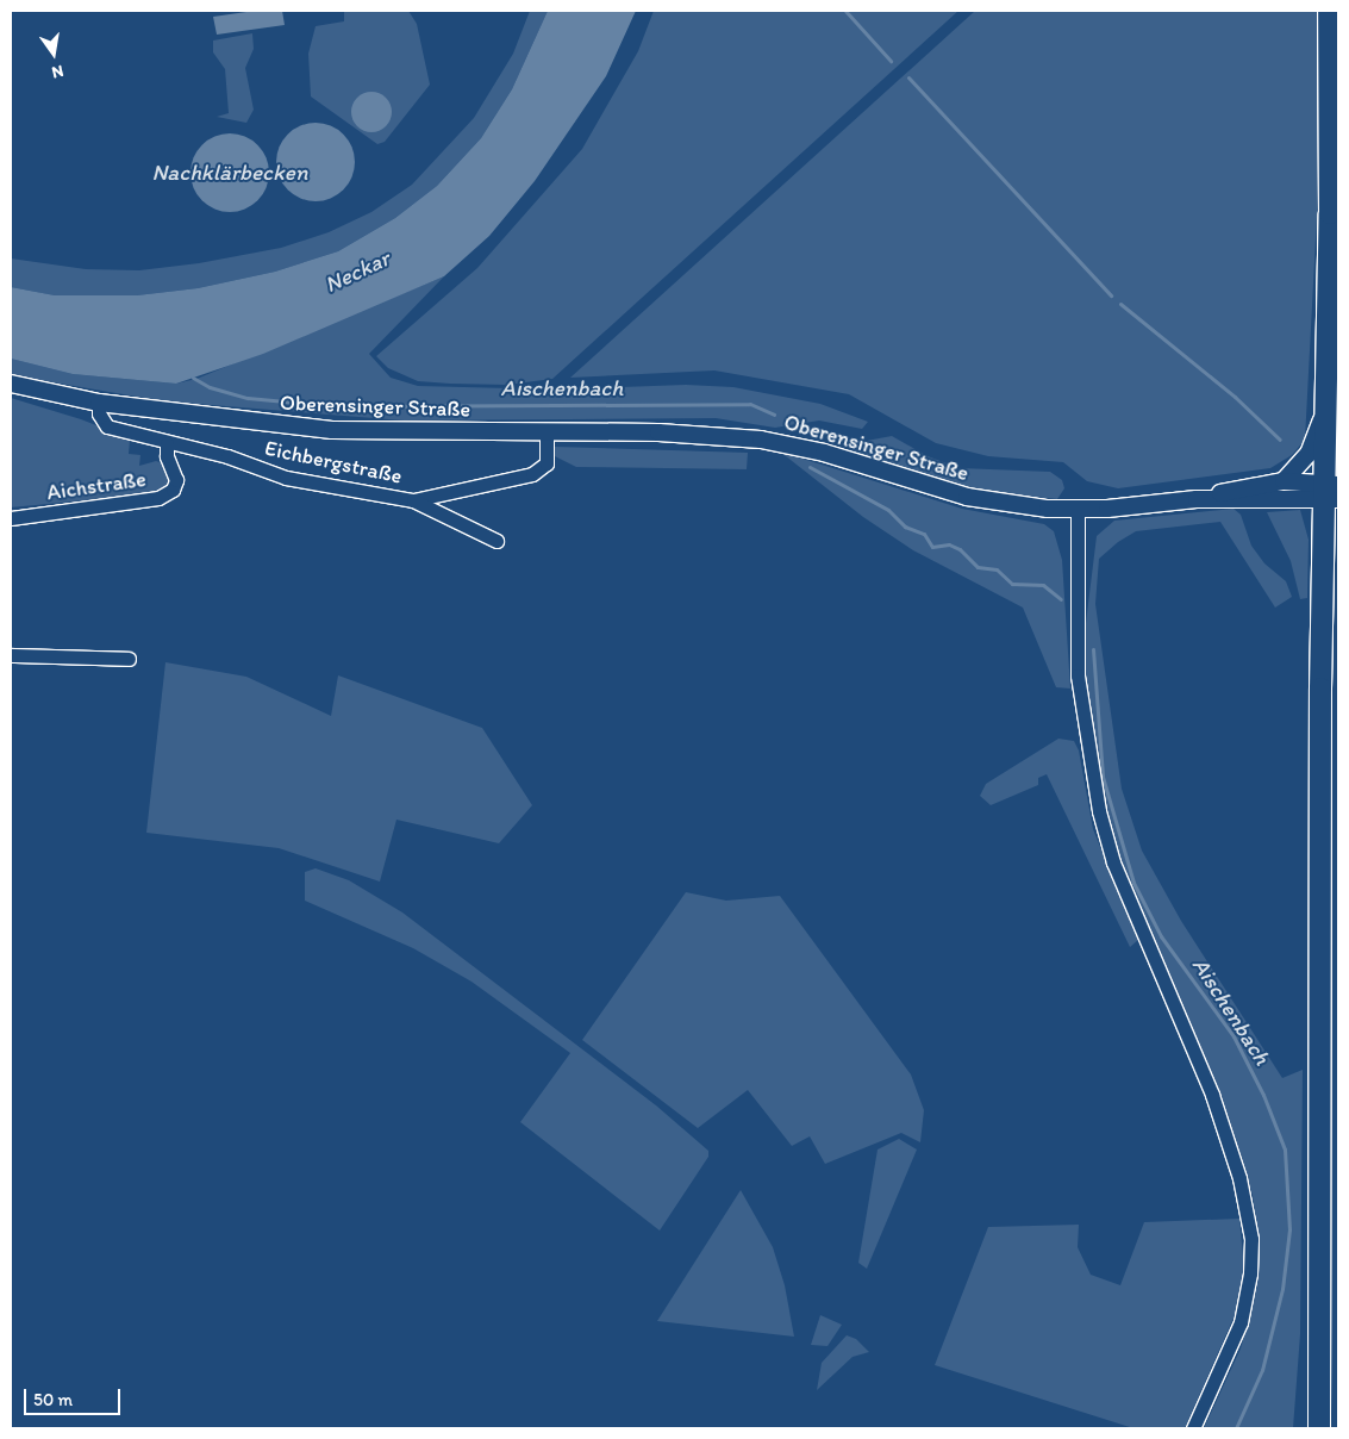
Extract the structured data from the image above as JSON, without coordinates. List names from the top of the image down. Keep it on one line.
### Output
{"streets":{"street":["Oberensinger Straße","Eichbergstraße","Aichstraße"]},"crossings":[["Oberensinger Straße","Eichbergstraße"],["Eichbergstraße","Aichstraße"]],"water":["Nachklärbecken","Neckar","Aischenbach"],"scale_bar":"50 m","north":"bottom"}
